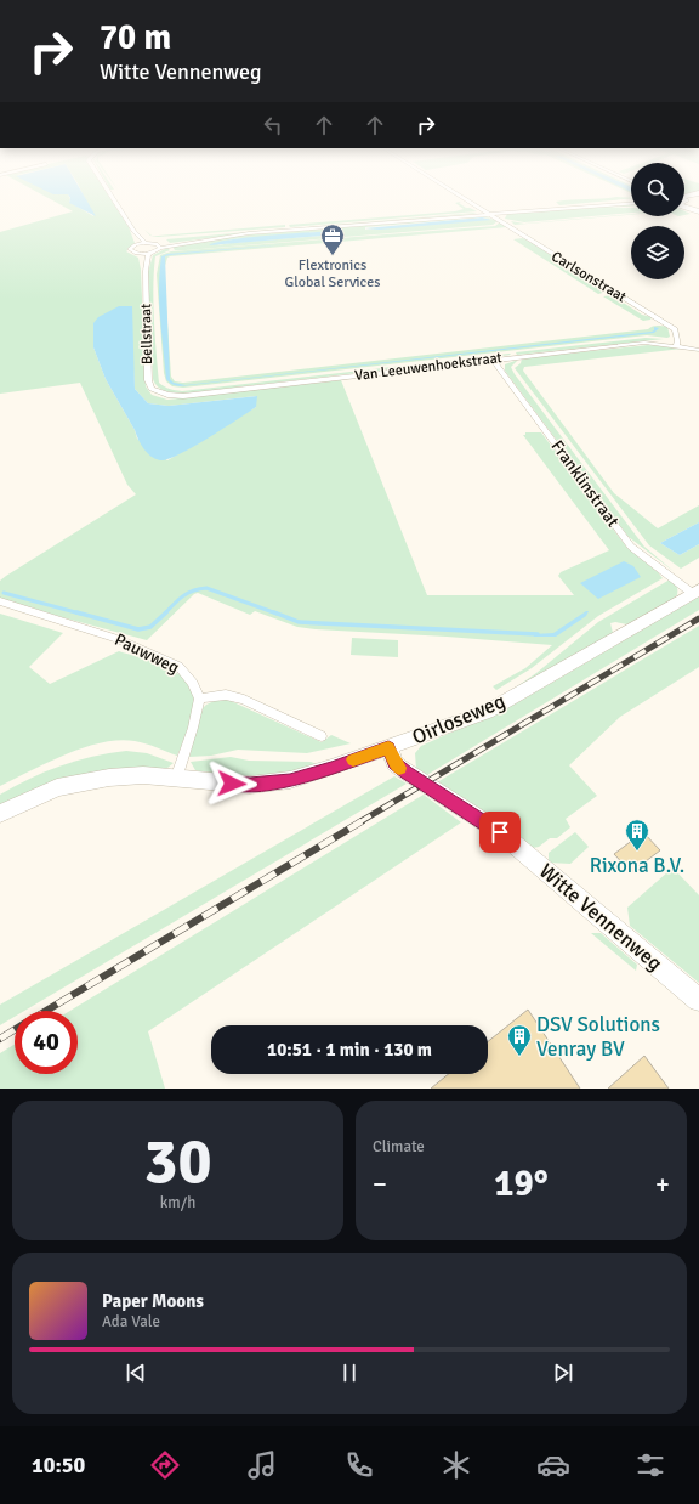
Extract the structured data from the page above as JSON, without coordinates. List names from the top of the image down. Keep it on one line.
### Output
{"streets":{"street":["Carlsonstraat","Bellstraat","Van Leeuwenhoekstraat","Franklinstraat","Pauwweg","Oirloseweg","Witte Vennenweg"]},"crossings":[["Carlsonstraat","Van Leeuwenhoekstraat"],["Bellstraat","Van Leeuwenhoekstraat"],["Van Leeuwenhoekstraat","Franklinstraat"],["Franklinstraat","Oirloseweg"],["Oirloseweg","Witte Vennenweg"]],"places":{"office":["Flextronics Global Services"],"building":["Rixona B.V.","DSV Solutions Venray BV"]},"page":{"turn":["70 m","Witte Vennenweg"],"limit":"40","trip":"10:51 · 1 min · 130 m","tile":[["30","km/h"],"Climate"],"heat":["−","19°","+"],"song":["Paper Moons","Ada Vale"],"tabs":"10:50"}}
